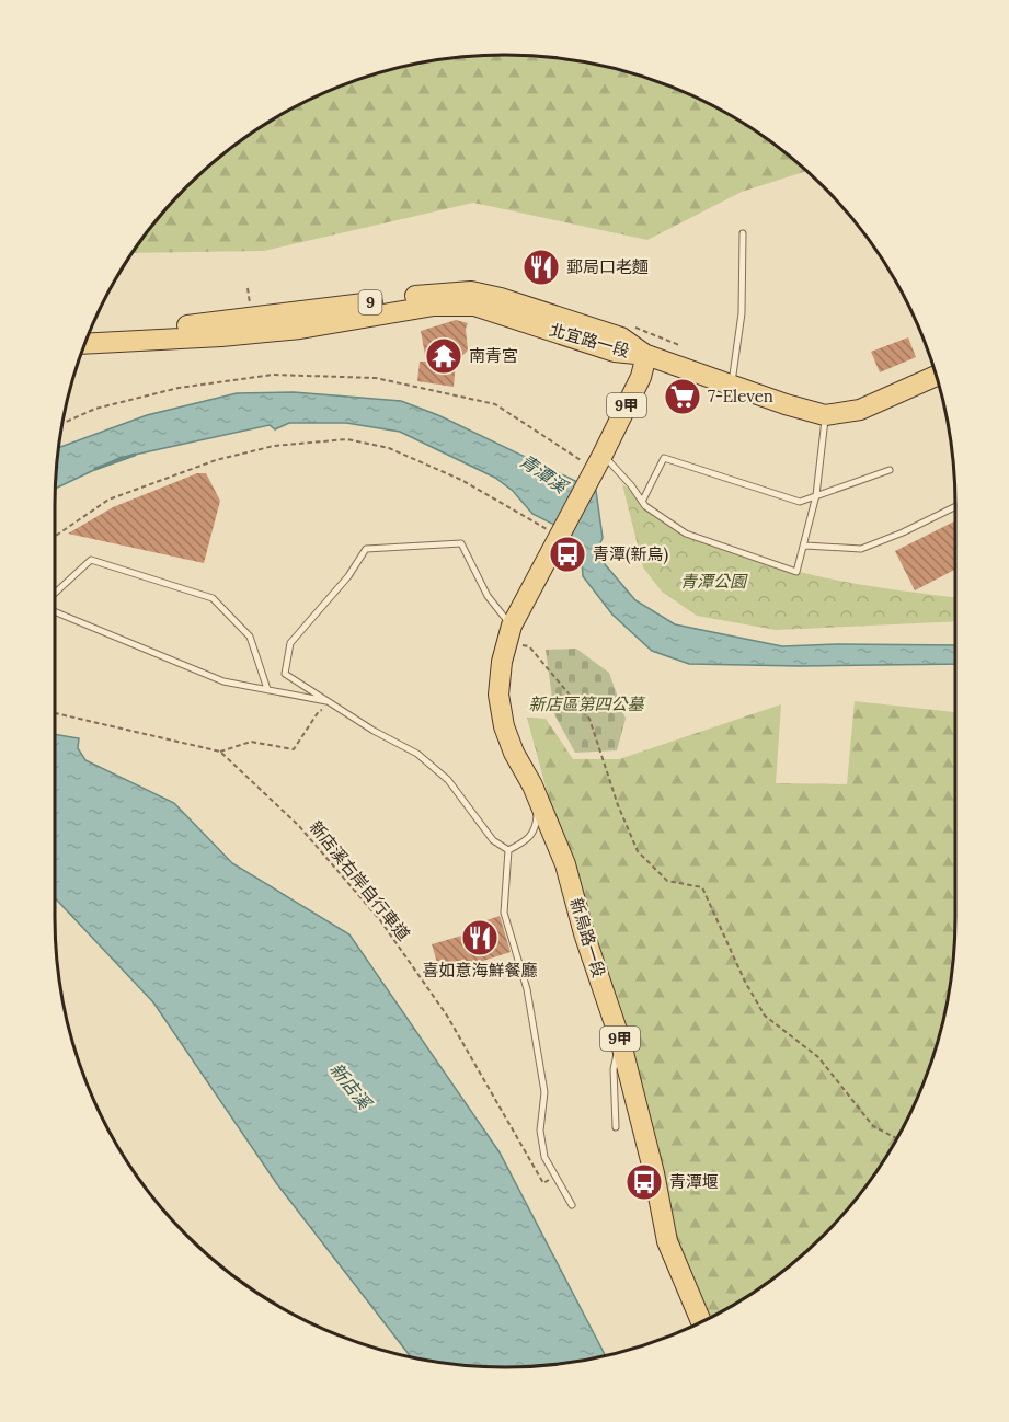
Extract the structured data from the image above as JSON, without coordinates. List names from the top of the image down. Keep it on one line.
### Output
{"streets":{"main road":["9","北宜路一段","9甲","新烏路一段"],"path":["新店溪右岸自行車道"]},"crossings":[["9","北宜路一段"],["9","9甲"],["北宜路一段","9甲"],["9甲","新烏路一段"]],"water":["青潭溪","新店溪"],"parks":["青潭公園","新店區第四公墓"],"places":{"restaurant":["郵局口老麵","喜如意海鮮餐廳"],"temple":["南青宮"],"supermarket":["7-Eleven"],"bus stop":["青潭(新烏)","青潭堰"]}}
